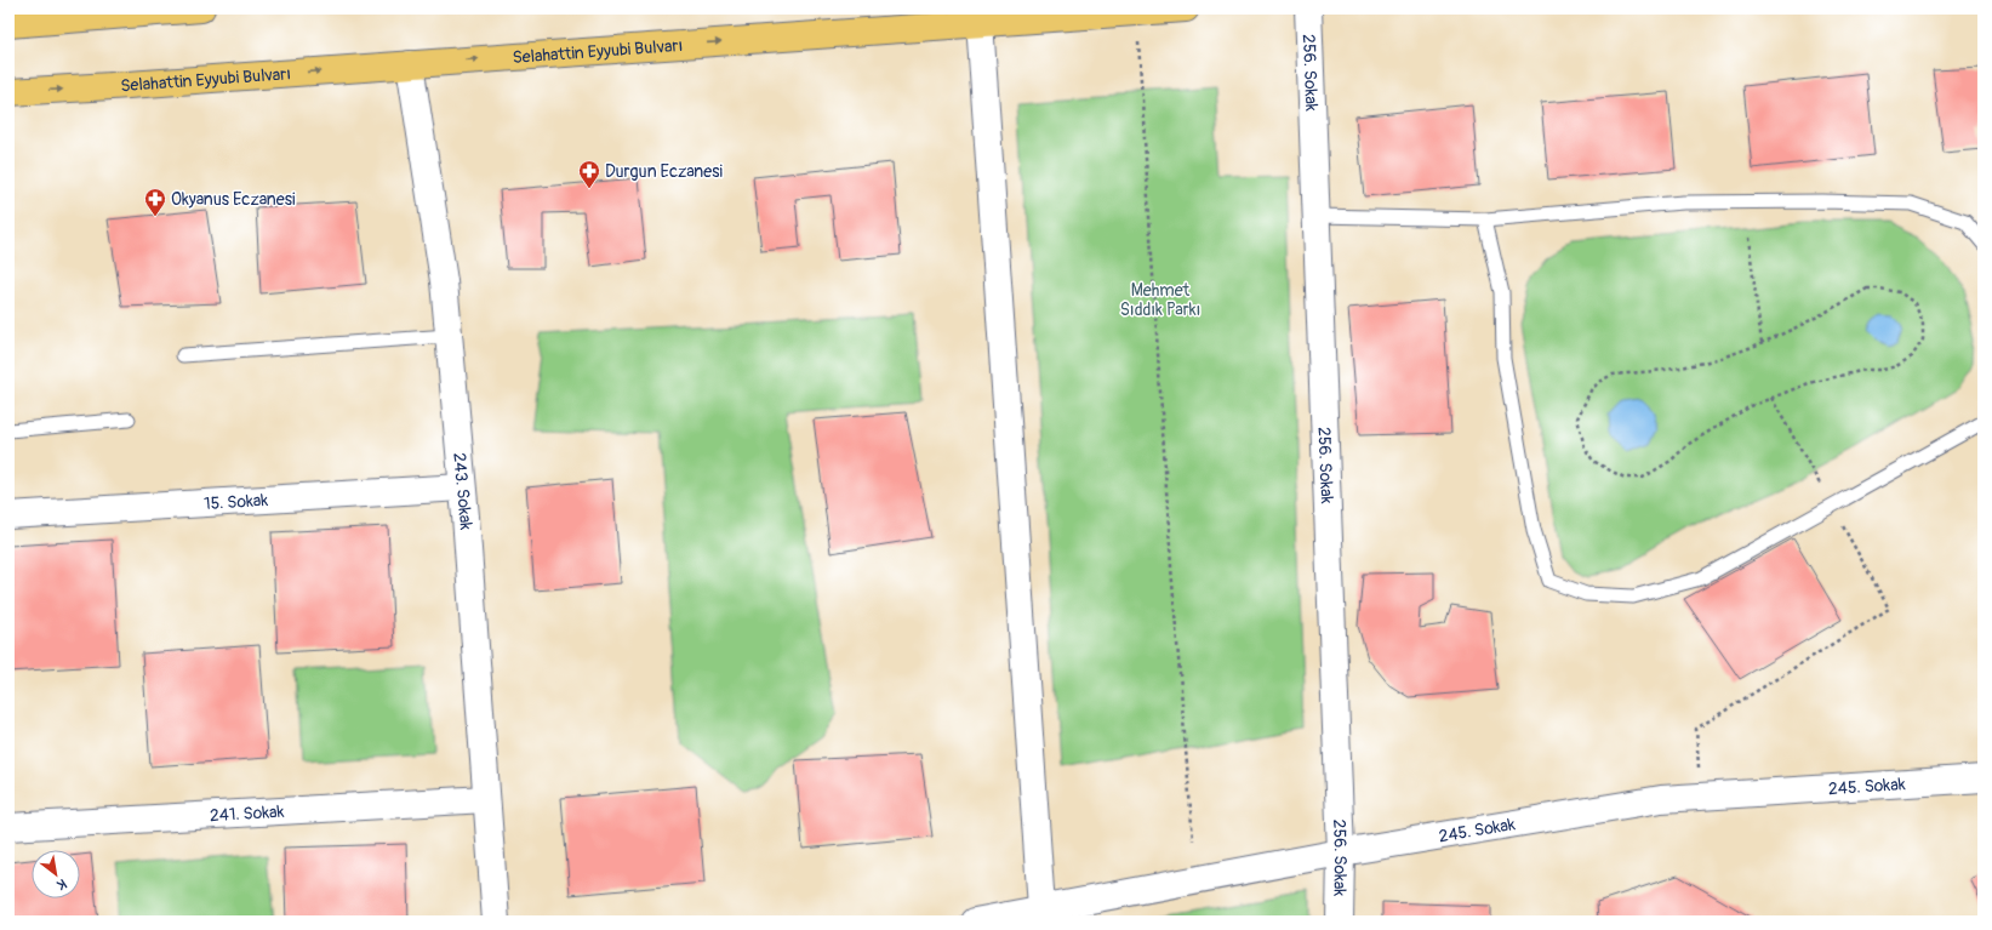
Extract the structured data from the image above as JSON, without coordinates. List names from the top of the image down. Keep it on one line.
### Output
{"streets":{"main road":["Selahattin Eyyubi Bulvarı"],"street":["256. Sokak","243. Sokak","15. Sokak","245. Sokak","241. Sokak"]},"crossings":[["Selahattin Eyyubi Bulvarı","243. Sokak"],["256. Sokak","245. Sokak"],["243. Sokak","15. Sokak"],["243. Sokak","241. Sokak"]],"one_way":["Selahattin Eyyubi Bulvarı"],"parks":["Mehmet Sıddık Parkı"],"places":{"pharmacy":["Durgun Eczanesi","Okyanus Eczanesi"]},"north":"bottom right"}
